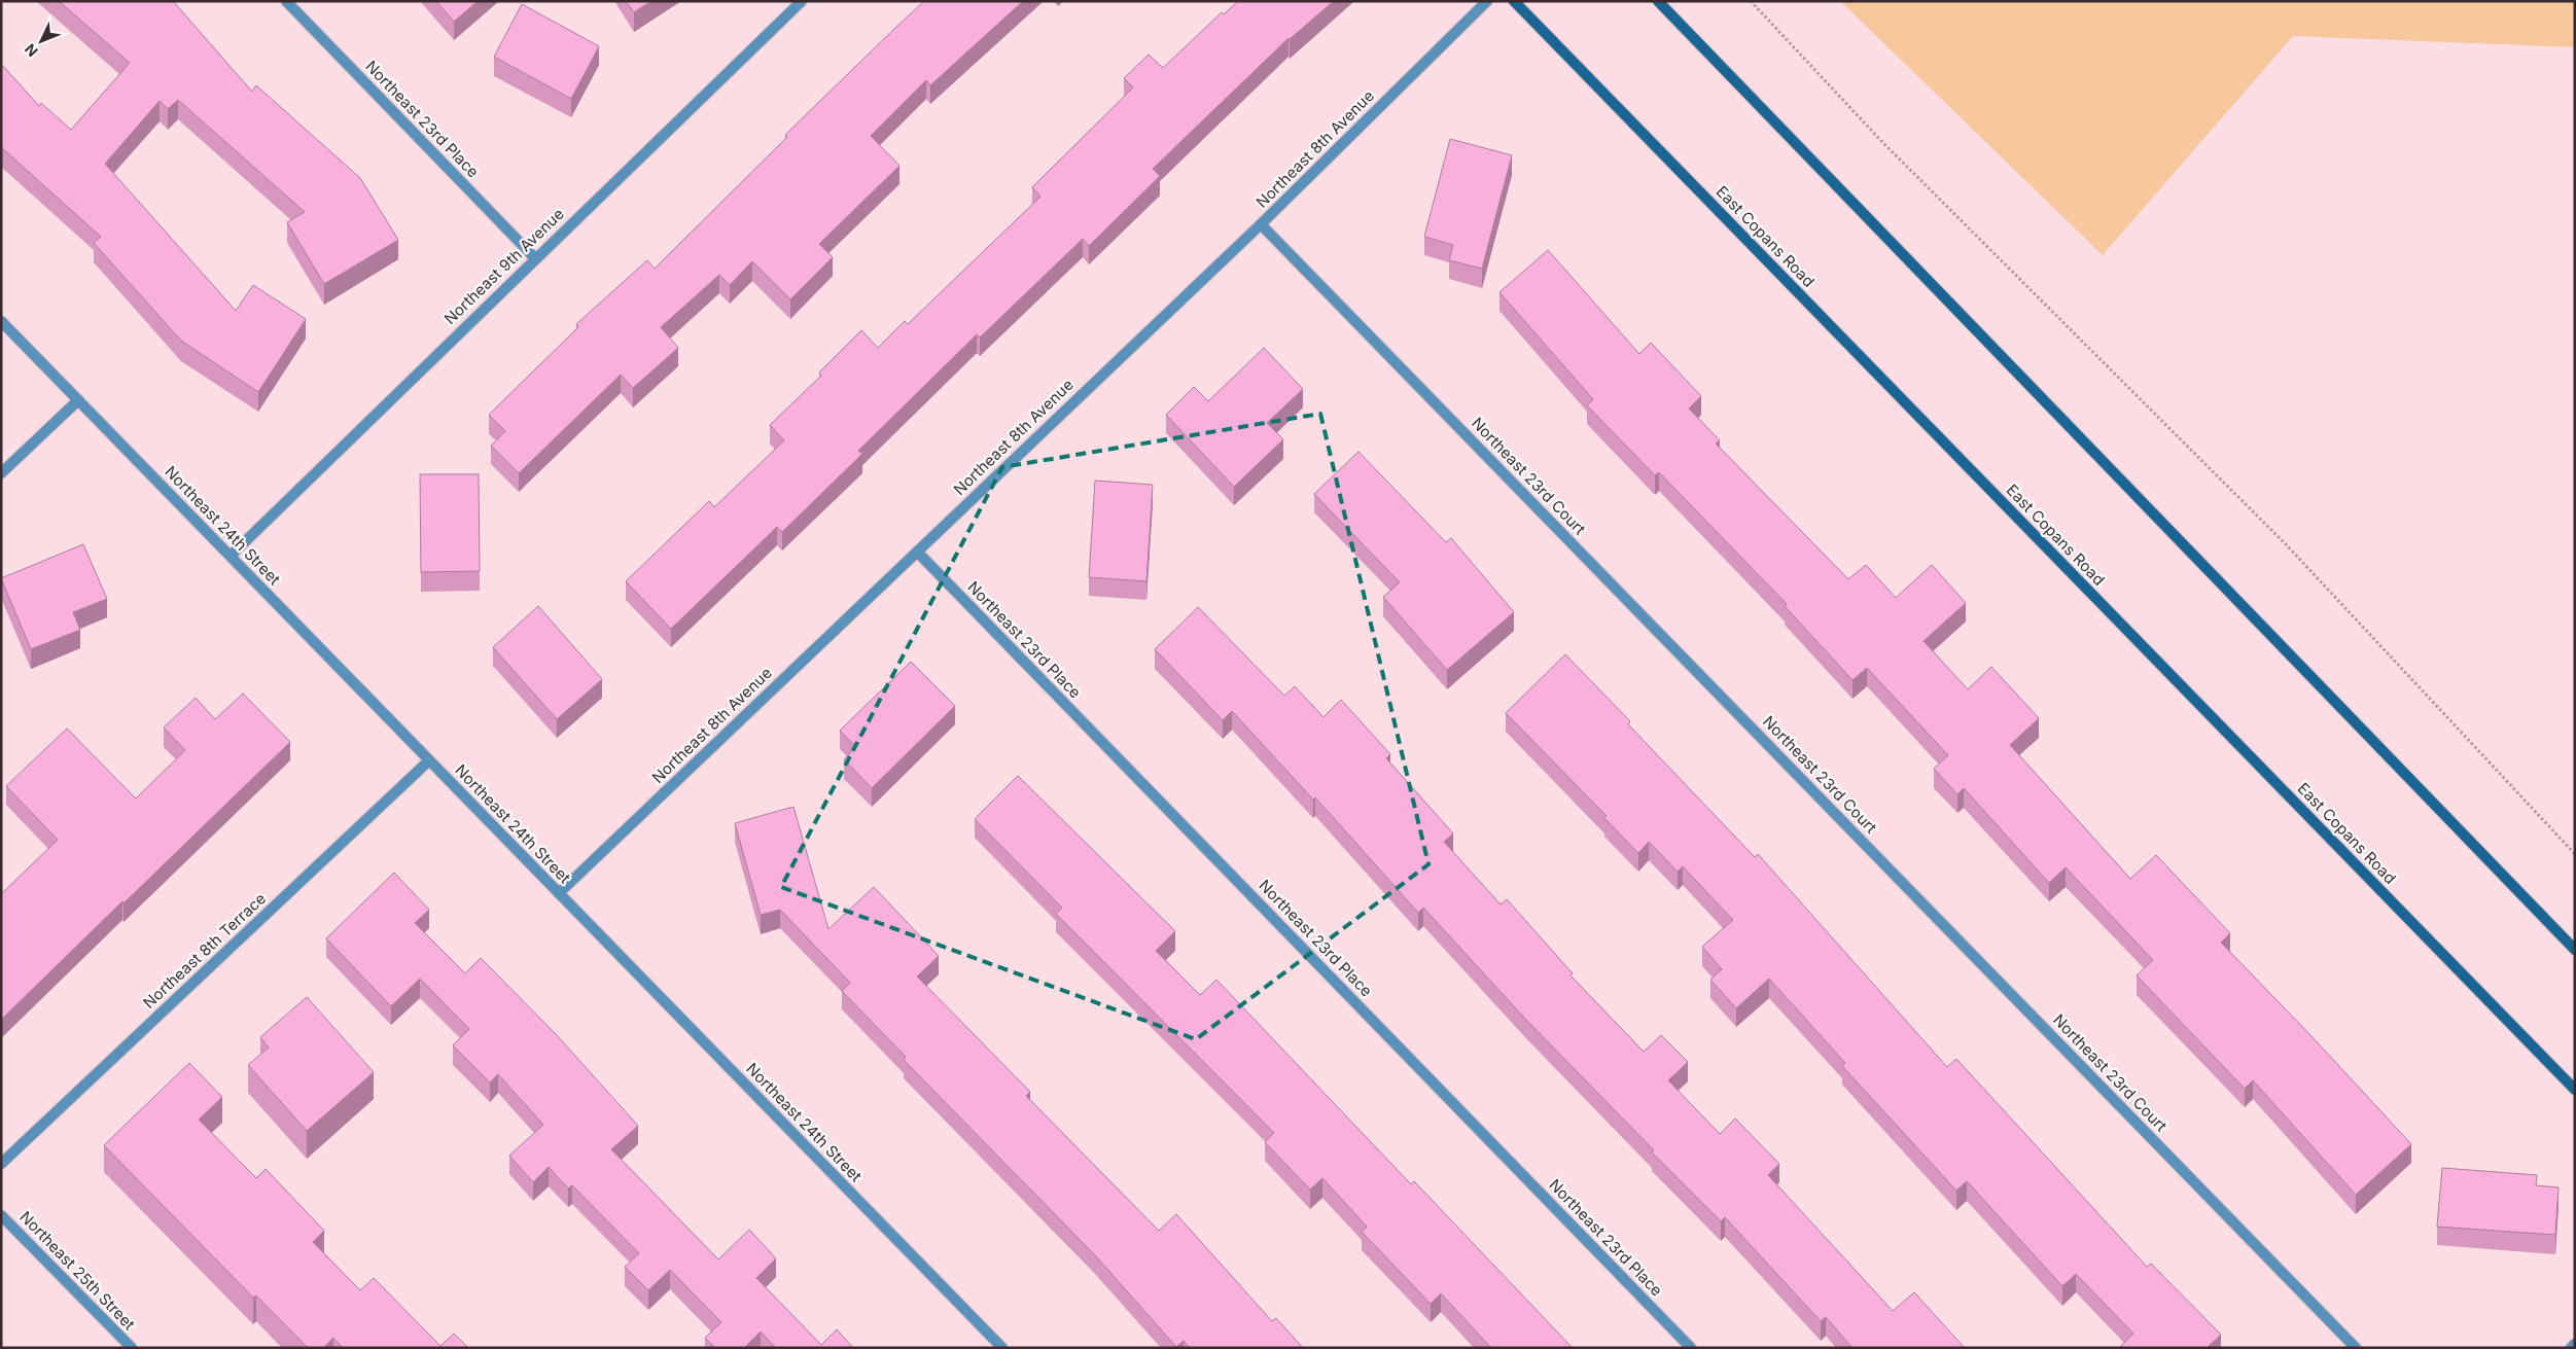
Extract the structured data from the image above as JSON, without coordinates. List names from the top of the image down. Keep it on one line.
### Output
{"streets":{"main road":["East Copans Road"],"street":["Northeast 23rd Place","Northeast 8th Avenue","Northeast 9th Avenue","Northeast 23rd Court","Northeast 24th Street","Northeast 8th Terrace","Northeast 25th Street"]},"crossings":[["Northeast 23rd Place","Northeast 8th Avenue"],["Northeast 23rd Place","Northeast 9th Avenue"],["Northeast 8th Avenue","Northeast 23rd Court"],["Northeast 8th Avenue","Northeast 24th Street"],["Northeast 9th Avenue","Northeast 24th Street"],["Northeast 24th Street","Northeast 8th Terrace"]],"north":"bottom left"}
